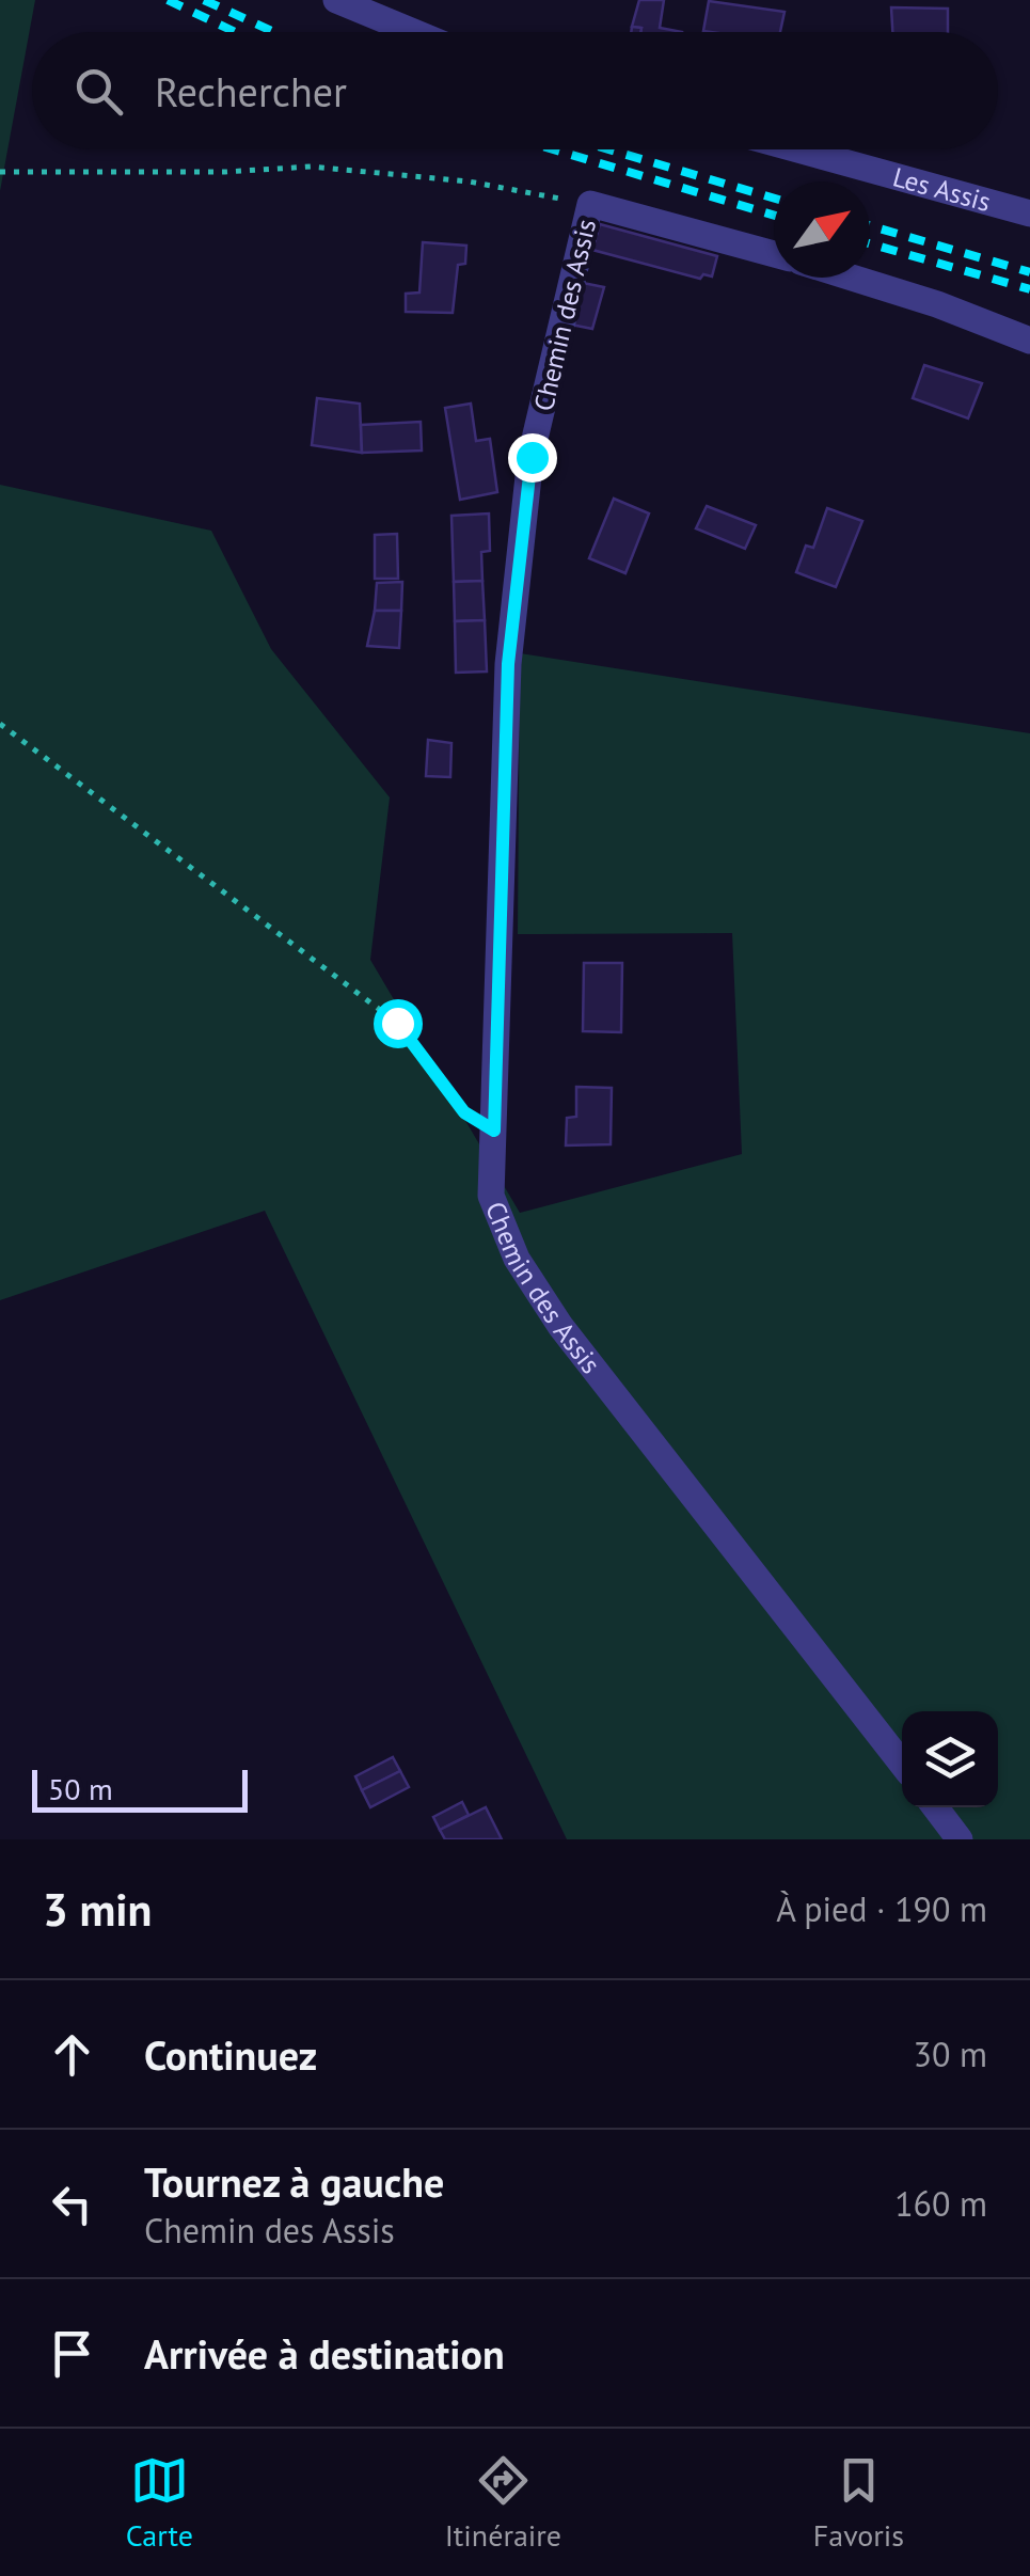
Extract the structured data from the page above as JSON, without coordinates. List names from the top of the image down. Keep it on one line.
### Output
{"streets":{"street":["Les Assis","Chemin des Assis"]},"scale_bar":"50 m","north":"top right","page":{"search":"Rechercher","scale":"50 m","heading":["3 min","À pied · 190 m"],"list":[["Continuez","30 m"],["Tournez à gauche","Chemin des Assis","160 m"],"Arrivée à destination"],"nav":["Carte","Itinéraire","Favoris"]}}
